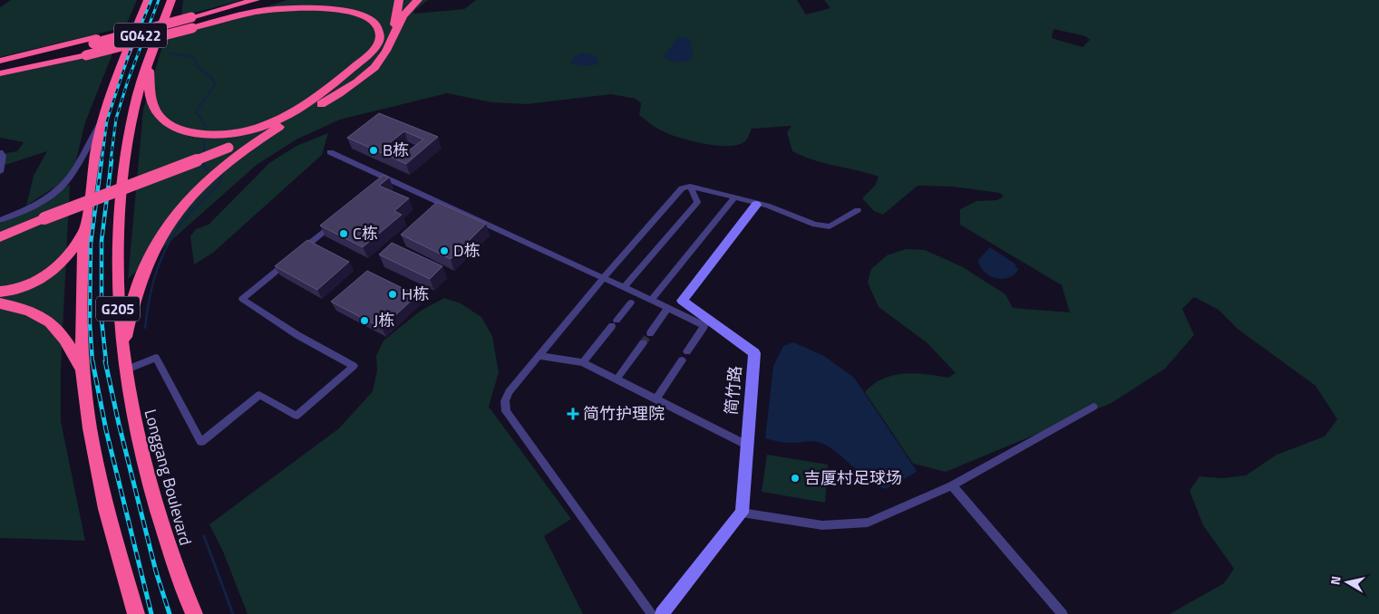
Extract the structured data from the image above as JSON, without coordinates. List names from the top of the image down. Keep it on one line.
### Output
{"streets":{"highway":["G0422","G205","Longgang Boulevard"],"street":["简竹路"]},"places":{"other":["B栋","C栋","D栋","H栋","J栋","吉厦村足球场"],"health":["简竹护理院"]},"north":"left"}
